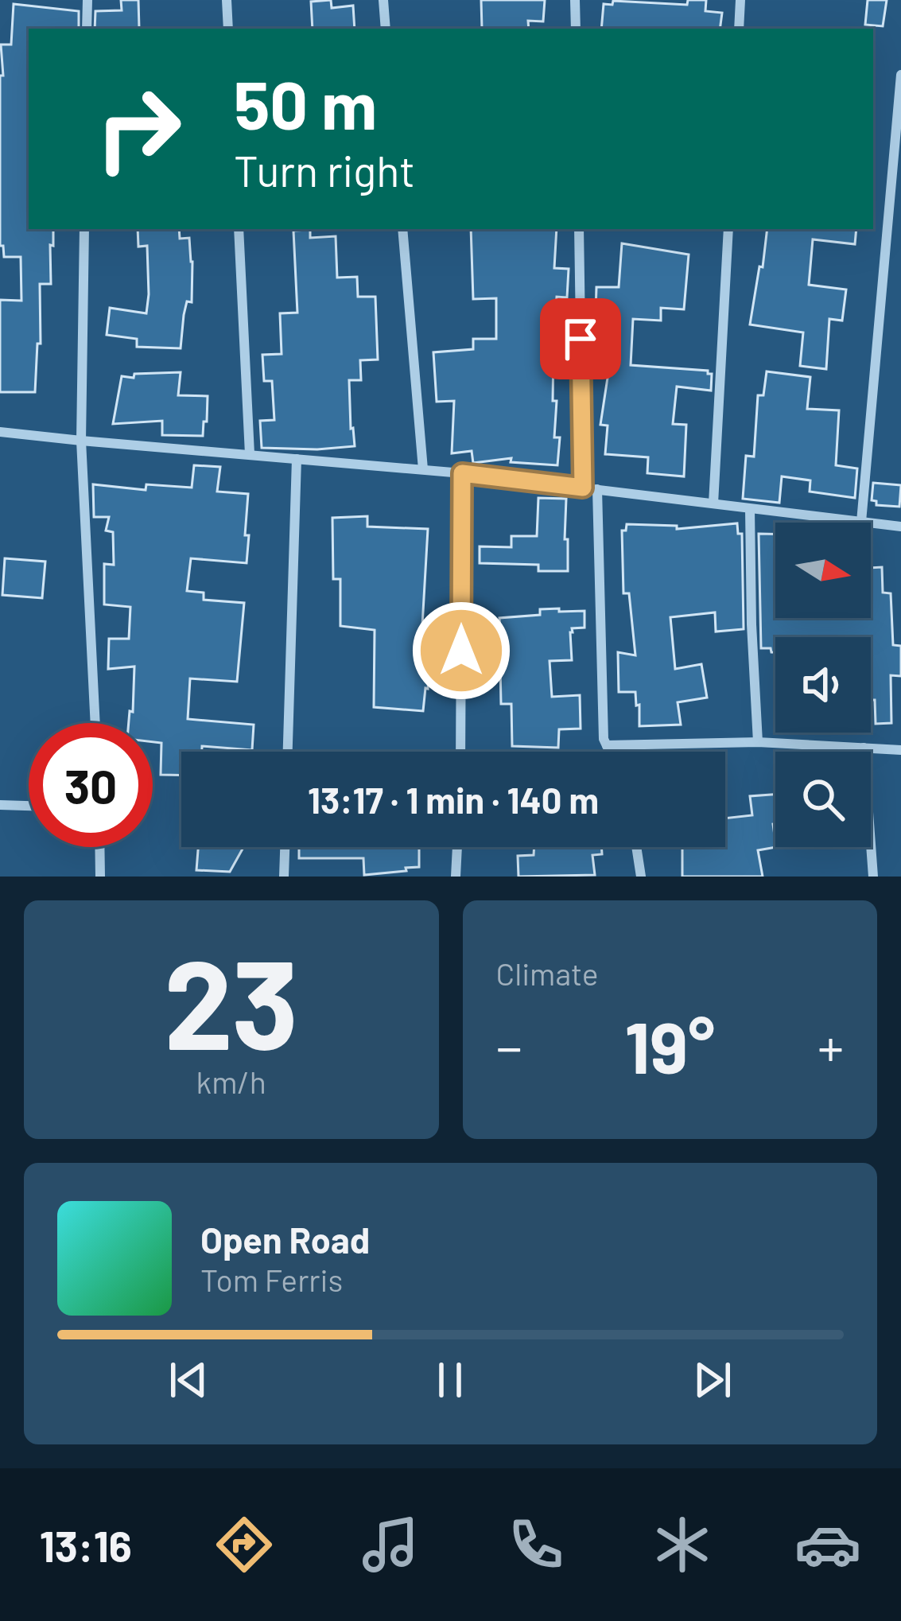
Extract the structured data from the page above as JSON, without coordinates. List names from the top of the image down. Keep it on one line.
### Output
{"north":"right","page":{"turn":["50 m","Turn right"],"limit":"30","trip":"13:17 · 1 min · 140 m","tile":[["23","km/h"],"Climate"],"heat":["−","19°","+"],"song":["Open Road","Tom Ferris"],"tabs":"13:16"}}
